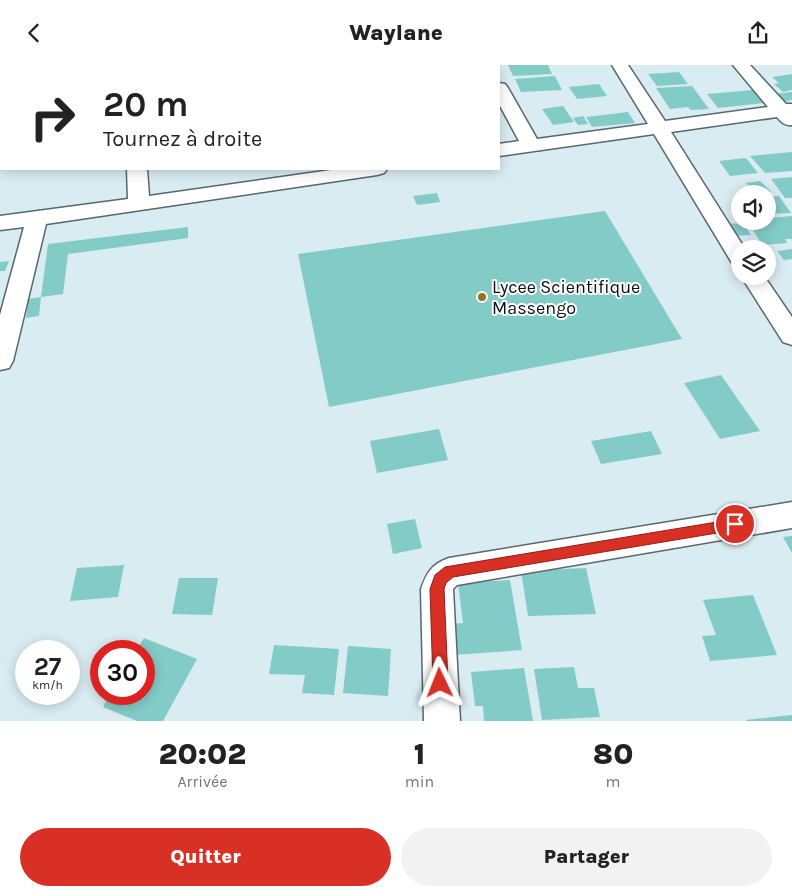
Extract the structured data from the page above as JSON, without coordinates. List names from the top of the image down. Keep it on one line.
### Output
{"places":["Lycee Scientifique Massengo"],"page":{"header":"Waylane","turn":["20 m","Tournez à droite"],"speed":"27 km/h","limit":"30","eta":["20:02","Arrivée","1","min","80","m"],"buttons":["Quitter","Partager"]}}
